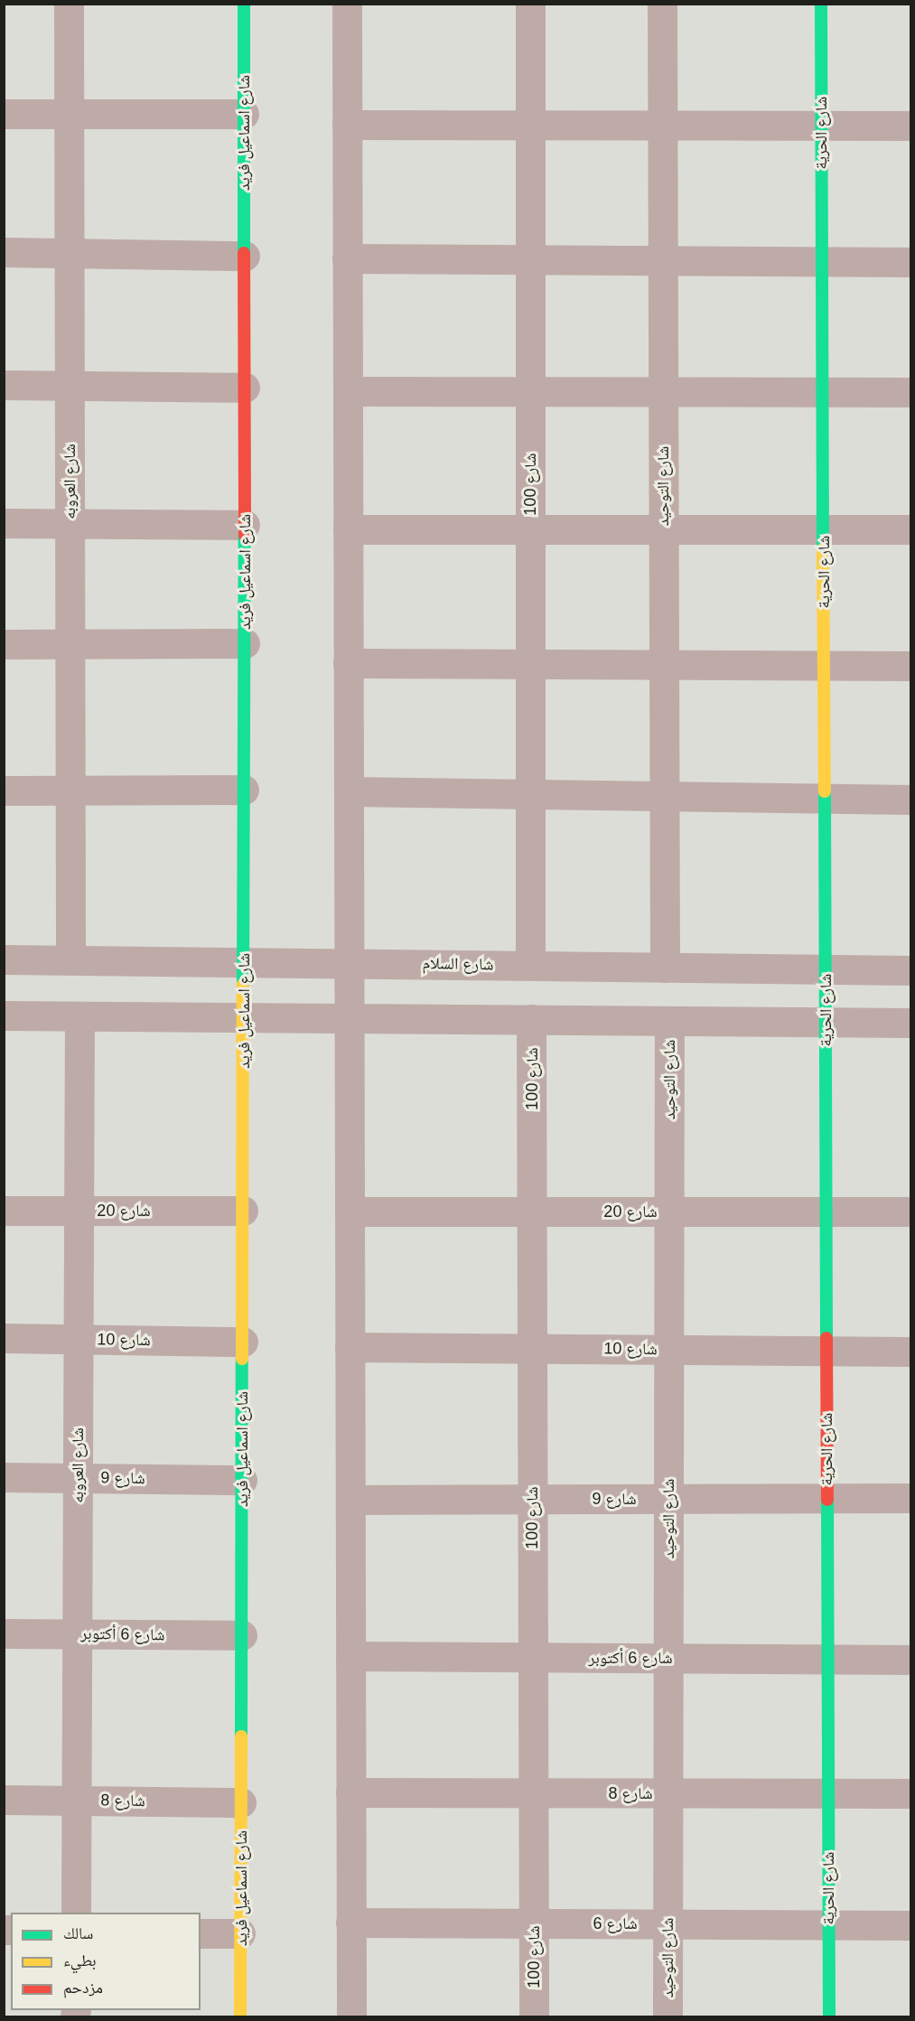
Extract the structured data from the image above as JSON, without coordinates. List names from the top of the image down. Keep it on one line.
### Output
{"streets":{"street":["شارع اسماعيل فريد","شارع الحرية","شارع العروبه","شارع 100","شارع التوحيد","شارع السلام","شارع 20","شارع 10","شارع 9","شارع 6 أكتوبر","شارع 8","شارع 6"]},"crossings":[["شارع اسماعيل فريد","شارع السلام"],["شارع اسماعيل فريد","شارع 20"],["شارع اسماعيل فريد","شارع 10"],["شارع اسماعيل فريد","شارع 9"],["شارع اسماعيل فريد","شارع 6 أكتوبر"],["شارع اسماعيل فريد","شارع 8"],["شارع الحرية","شارع السلام"],["شارع الحرية","شارع 20"],["شارع الحرية","شارع 10"],["شارع الحرية","شارع 9"],["شارع الحرية","شارع 6 أكتوبر"],["شارع الحرية","شارع 8"],["شارع الحرية","شارع 6"],["شارع العروبه","شارع السلام"],["شارع العروبه","شارع 20"],["شارع العروبه","شارع 10"],["شارع العروبه","شارع 9"],["شارع العروبه","شارع 6 أكتوبر"],["شارع العروبه","شارع 8"],["شارع 100","شارع السلام"],["شارع 100","شارع 20"],["شارع 100","شارع 10"],["شارع 100","شارع 9"],["شارع 100","شارع 6 أكتوبر"],["شارع 100","شارع 8"],["شارع 100","شارع 6"],["شارع التوحيد","شارع السلام"],["شارع التوحيد","شارع 20"],["شارع التوحيد","شارع 10"],["شارع التوحيد","شارع 9"],["شارع التوحيد","شارع 6 أكتوبر"],["شارع التوحيد","شارع 8"],["شارع التوحيد","شارع 6"]],"legend":["سالك","بطيء","مزدحم"]}
